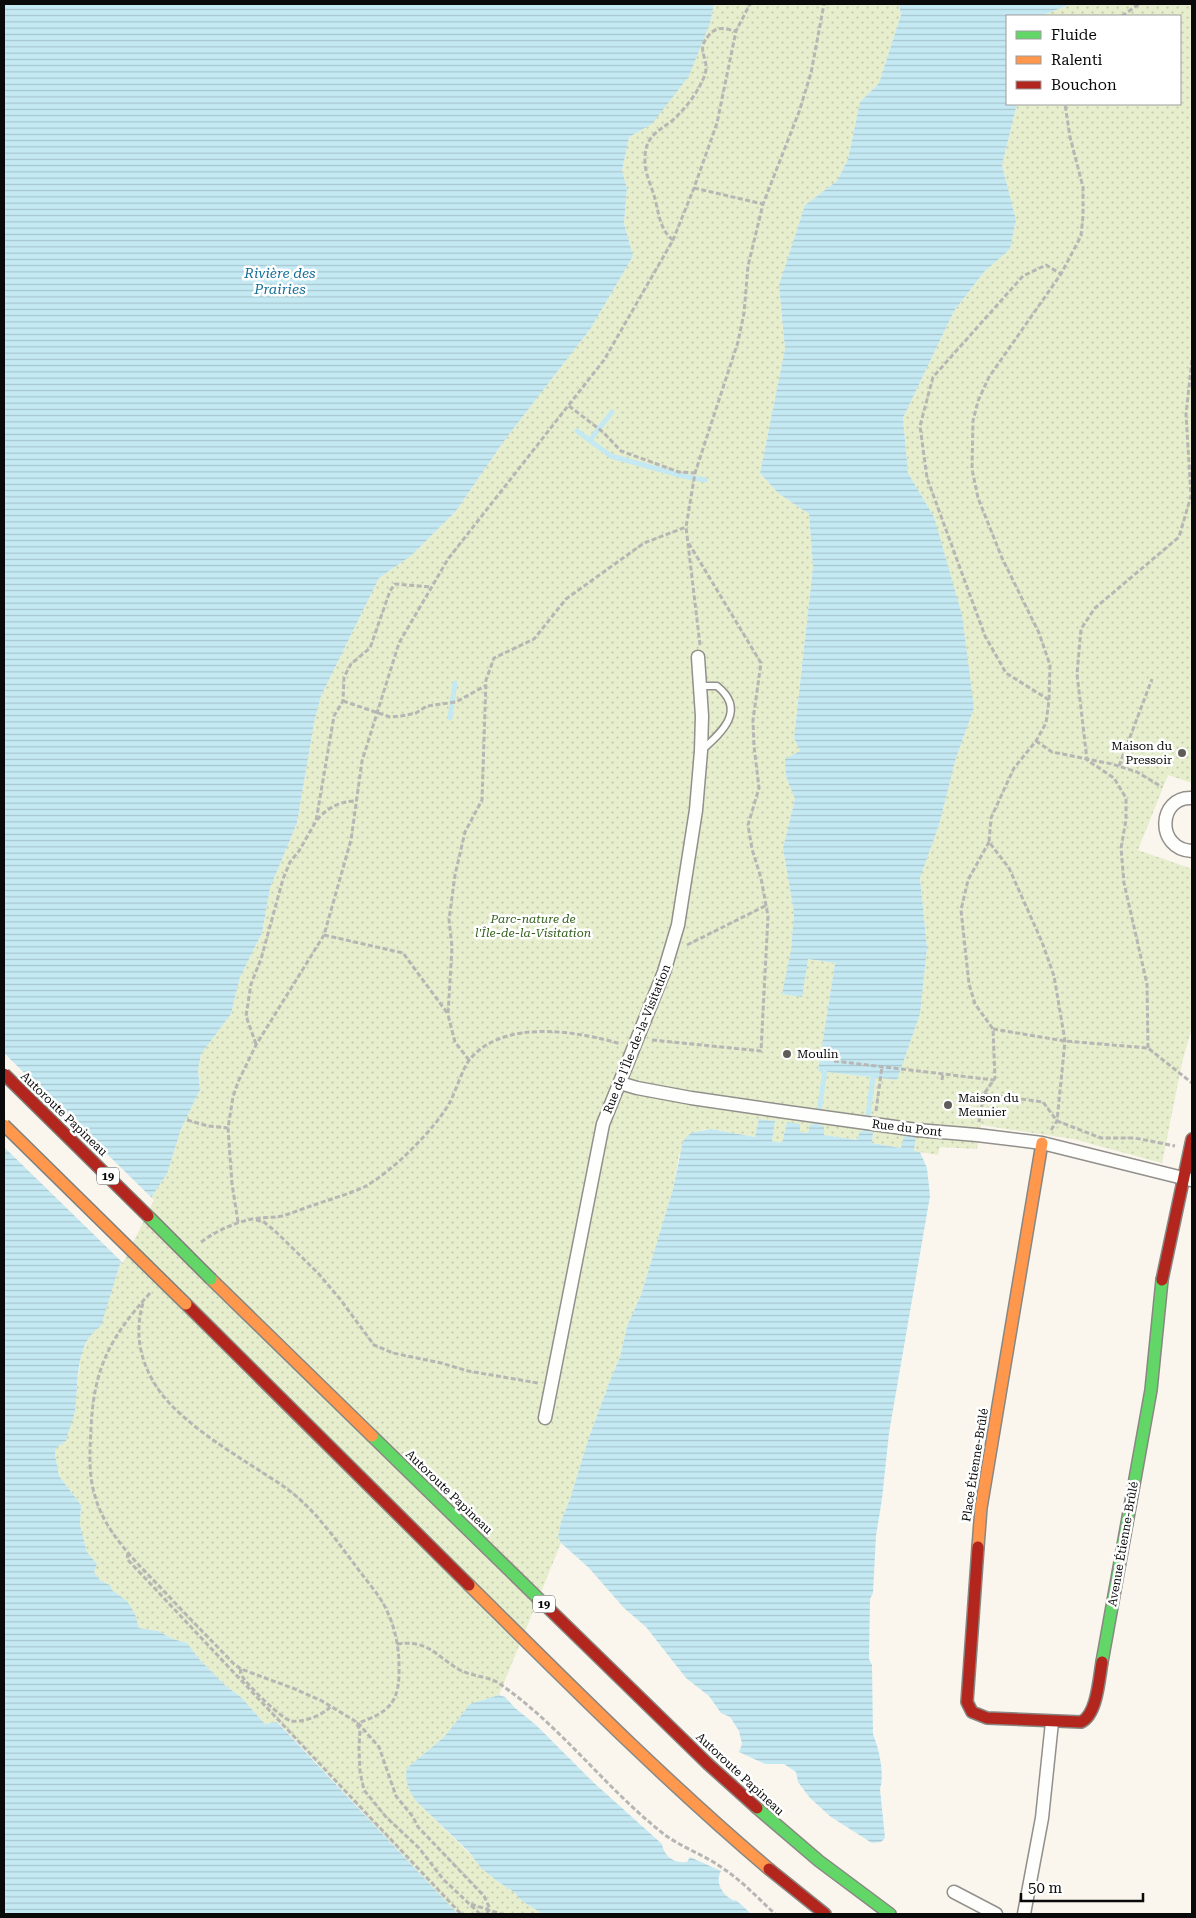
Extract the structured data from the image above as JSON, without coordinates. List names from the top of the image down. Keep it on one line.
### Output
{"streets":{"main road":["Autoroute Papineau","19","Place Étienne-Brûlé","Avenue Étienne-Brûlé"],"street":["Rue de l'Île-de-la-Visitation","Rue du Pont"]},"crossings":[["Rue de l'Île-de-la-Visitation","Rue du Pont"],["Rue du Pont","Place Étienne-Brûlé"],["Rue du Pont","Avenue Étienne-Brûlé"],["Place Étienne-Brûlé","Avenue Étienne-Brûlé"]],"water":["Rivière des Prairies"],"parks":["Parc-nature de l'Île-de-la-Visitation"],"places":["Maison du Pressoir","Moulin","Maison du Meunier"],"legend":["Fluide","Ralenti","Bouchon"],"scale_bar":"50 m"}
